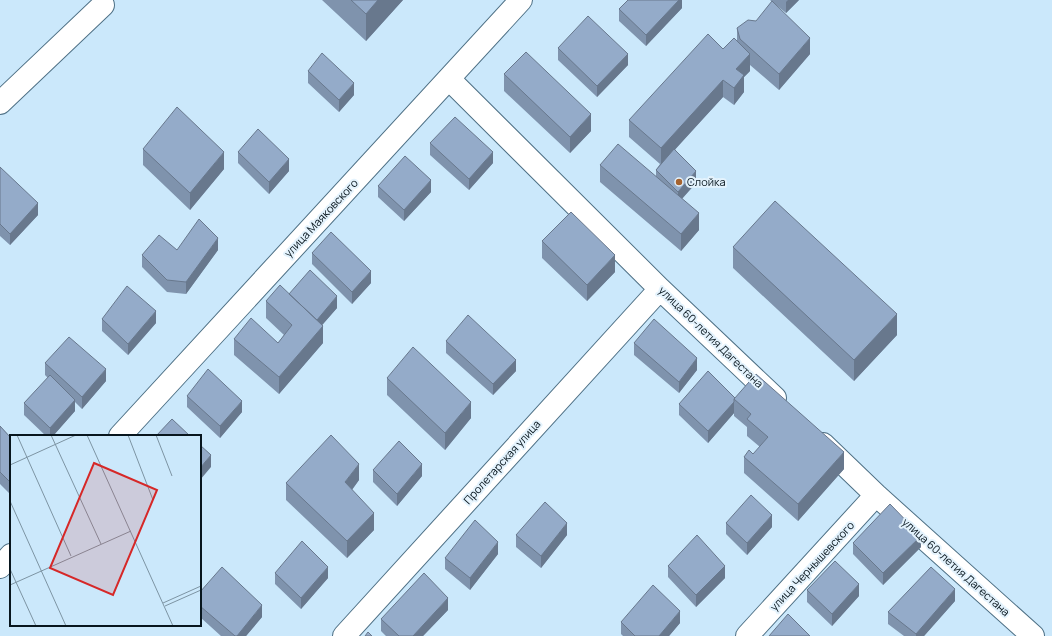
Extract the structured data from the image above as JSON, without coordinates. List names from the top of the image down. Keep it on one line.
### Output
{"streets":{"street":["улица Маяковского","улица 60-летия Дагестана","Пролетарская улица","улица Чернышевского"]},"crossings":[["улица Маяковского","улица 60-летия Дагестана"],["улица 60-летия Дагестана","Пролетарская улица"],["улица 60-летия Дагестана","улица Чернышевского"]],"places":["Слойка"]}
